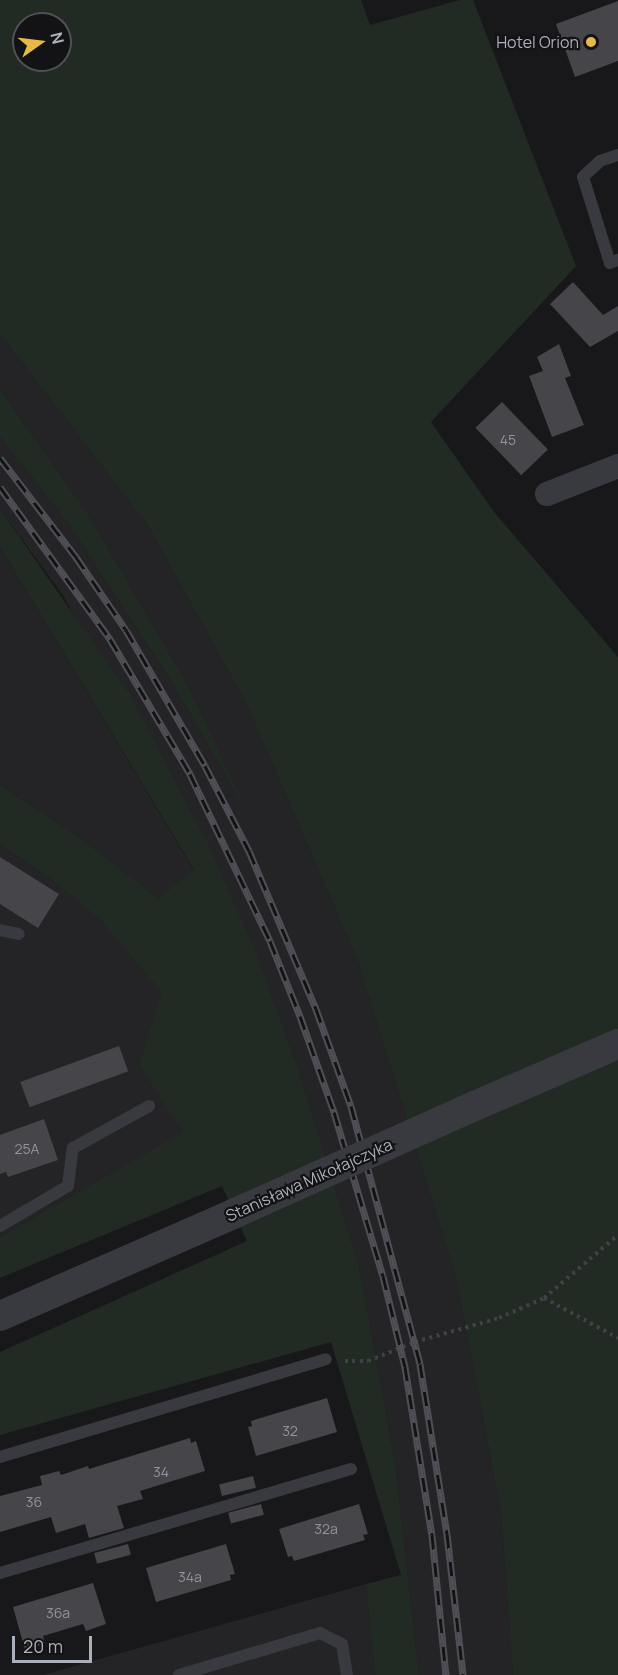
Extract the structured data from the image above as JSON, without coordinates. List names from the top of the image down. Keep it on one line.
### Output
{"streets":{"street":["Stanisława Mikołajczyka"]},"places":["Hotel Orion"],"house_numbers":["45","25A","32","34","36","32a","34a","36a"],"scale_bar":"20 m","north":"right"}
